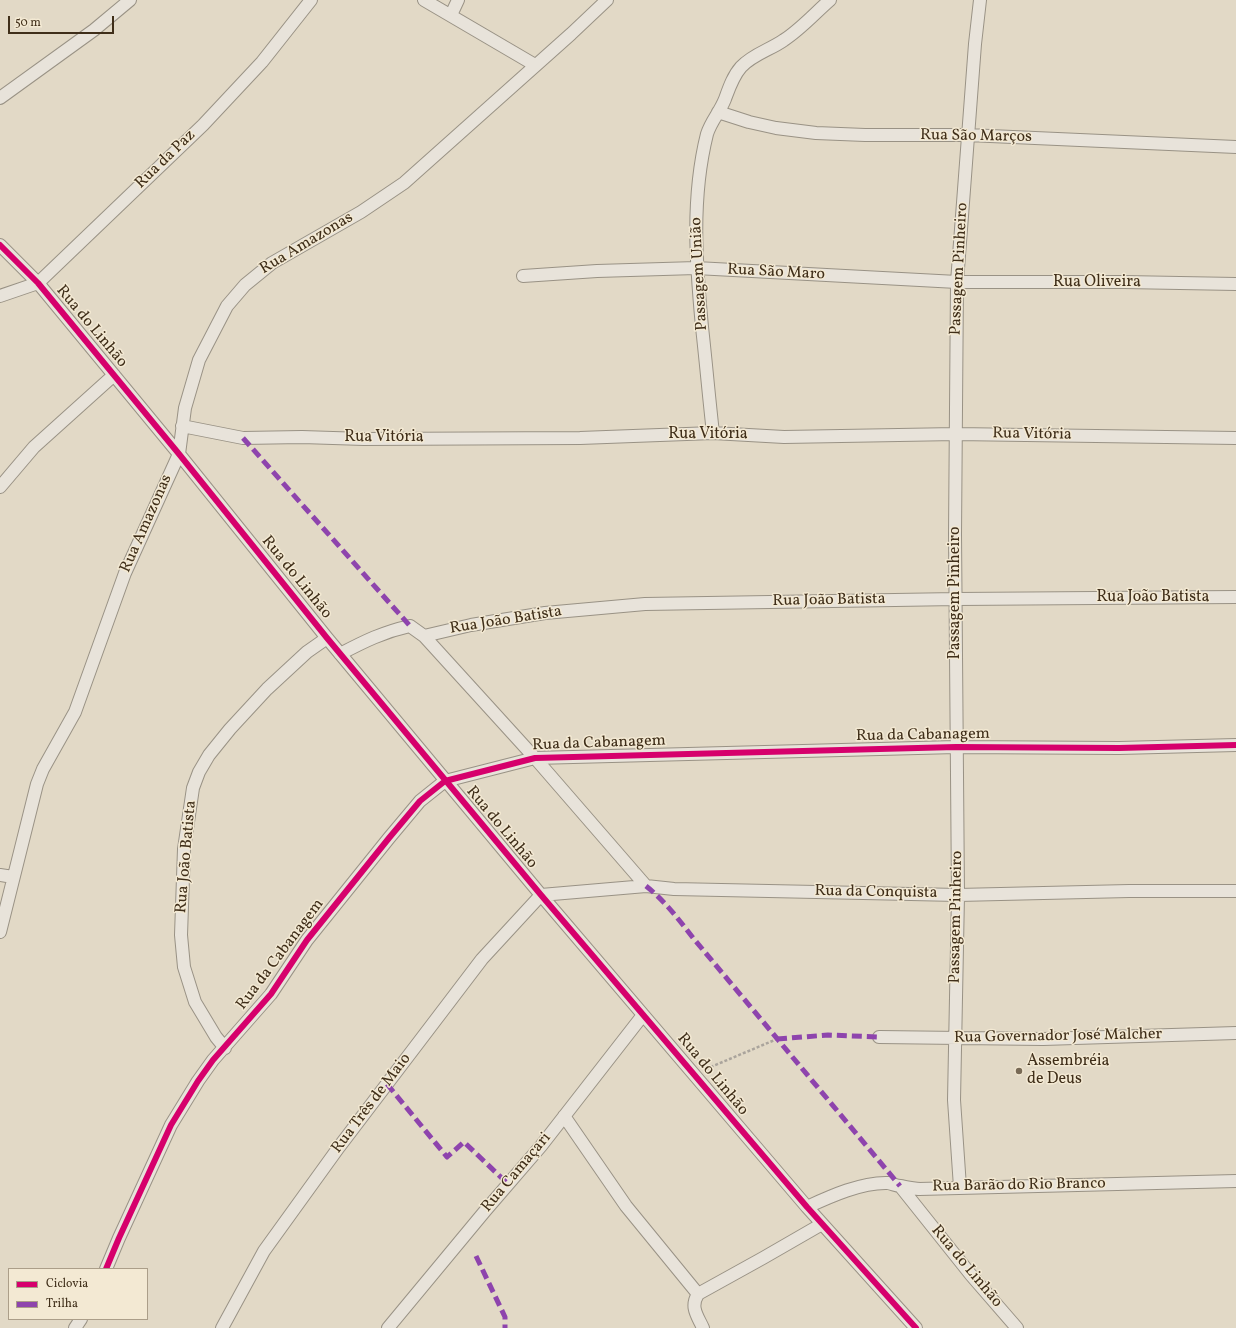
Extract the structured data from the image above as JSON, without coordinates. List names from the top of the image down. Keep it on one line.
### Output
{"streets":{"street":["Rua São Marços","Rua da Paz","Rua Amazonas","Passagem Pinheiro","Rua São Maro","Passagem União","Rua Oliveira","Rua do Linhão","Rua Vitória","Rua João Batista","Rua da Cabanagem","Rua da Conquista","Rua Governador José Malcher","Rua Três de Maio","Rua Camaçari","Rua Barão do Rio Branco"]},"crossings":[["Rua São Marços","Passagem Pinheiro"],["Rua São Marços","Passagem União"],["Rua da Paz","Rua do Linhão"],["Rua Amazonas","Rua do Linhão"],["Rua Amazonas","Rua Vitória"],["Passagem Pinheiro","Rua São Maro"],["Passagem Pinheiro","Rua Oliveira"],["Passagem Pinheiro","Rua Vitória"],["Passagem Pinheiro","Rua João Batista"],["Passagem Pinheiro","Rua da Cabanagem"],["Passagem Pinheiro","Rua da Conquista"],["Passagem Pinheiro","Rua Governador José Malcher"],["Passagem Pinheiro","Rua Barão do Rio Branco"],["Rua São Maro","Passagem União"],["Rua São Maro","Rua Oliveira"],["Passagem União","Rua Vitória"],["Rua do Linhão","Rua João Batista"],["Rua do Linhão","Rua da Cabanagem"],["Rua do Linhão","Rua da Conquista"],["Rua do Linhão","Rua Três de Maio"],["Rua do Linhão","Rua Camaçari"],["Rua do Linhão","Rua Barão do Rio Branco"],["Rua João Batista","Rua da Cabanagem"],["Rua da Conquista","Rua Três de Maio"]],"places":["Assembréia de Deus"],"legend":["Ciclovia","Trilha"],"scale_bar":"50 m"}
